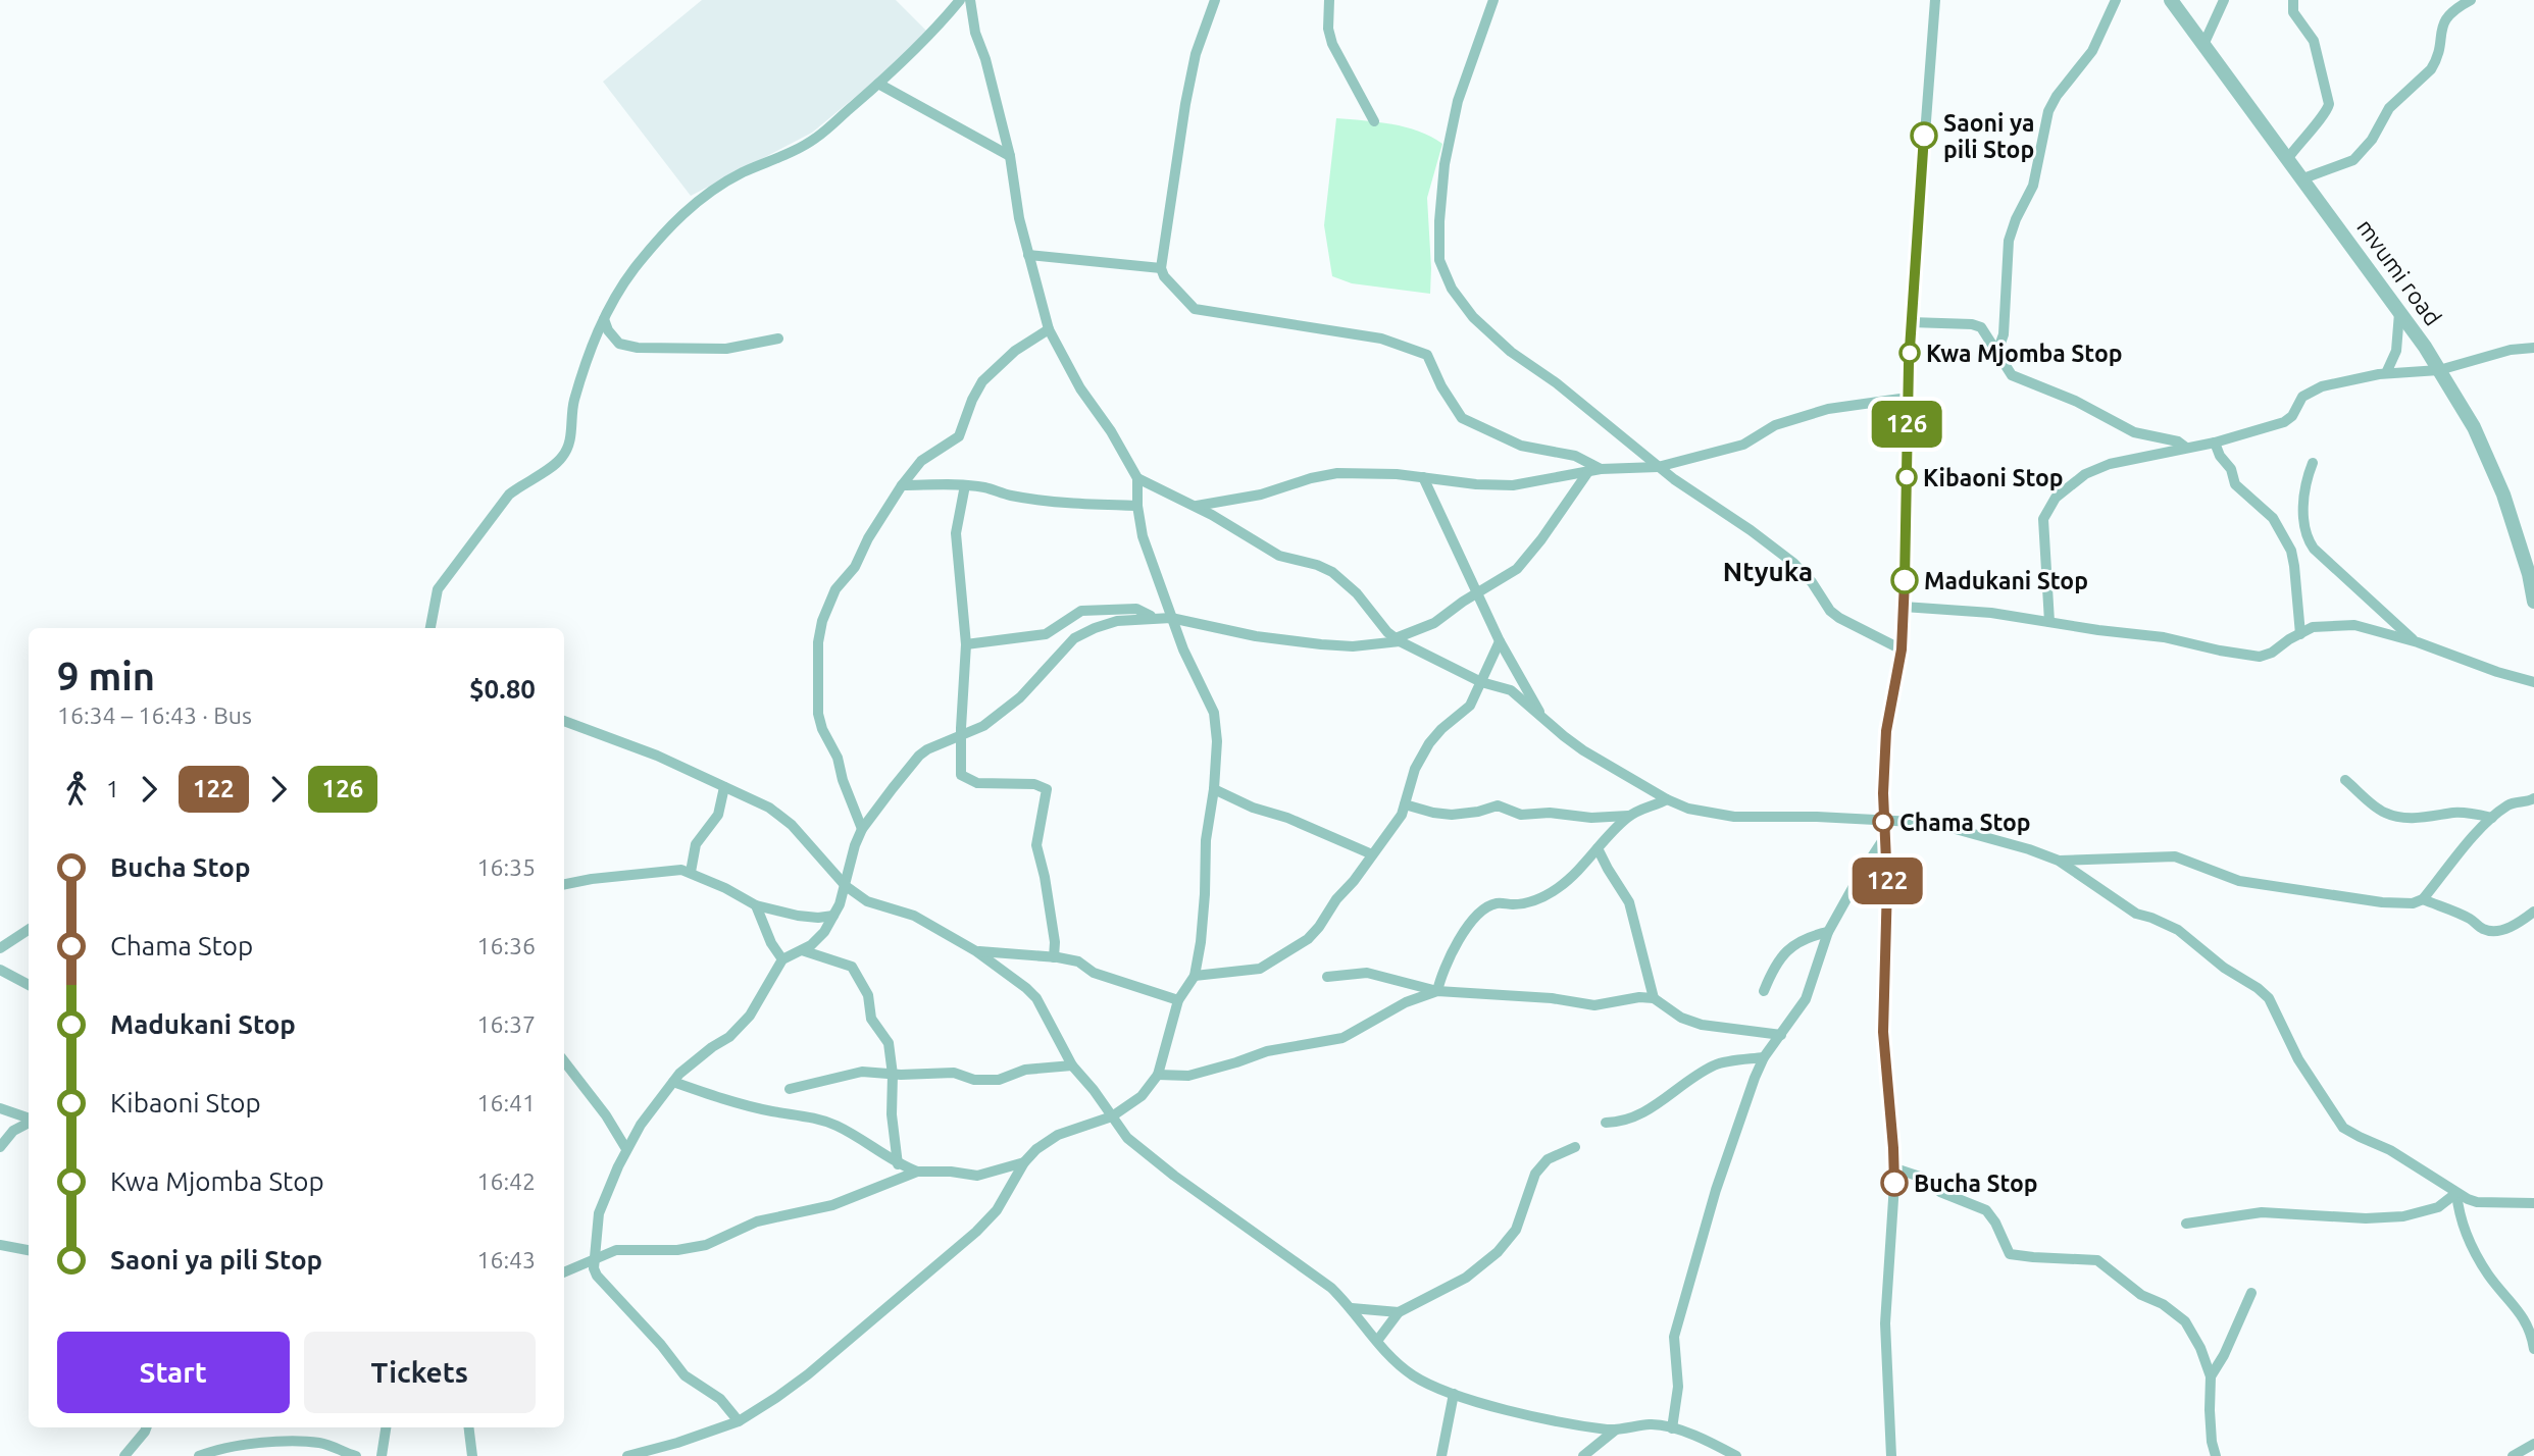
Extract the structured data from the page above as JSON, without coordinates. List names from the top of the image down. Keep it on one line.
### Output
{"streets":{"street":["mvumi road"]},"districts":["Ntyuka"],"places":["Saoni ya pili Stop","Kwa Mjomba Stop","Kibaoni Stop","Madukani Stop","Chama Stop","Bucha Stop"],"lines":["bus line 126","bus line 122"],"page":{"on_map":["122","126"],"heading":["9 min","16:34 – 16:43 · Bus","$0.80"],"legs":["1","122","126"],"list":[{"name":"Bucha Stop","value":"16:35"},{"name":"Chama Stop","value":"16:36"},{"name":"Madukani Stop","value":"16:37"},{"name":"Kibaoni Stop","value":"16:41"},{"name":"Kwa Mjomba Stop","value":"16:42"},{"name":"Saoni ya pili Stop","value":"16:43"}],"buttons":["Start","Tickets"]}}
